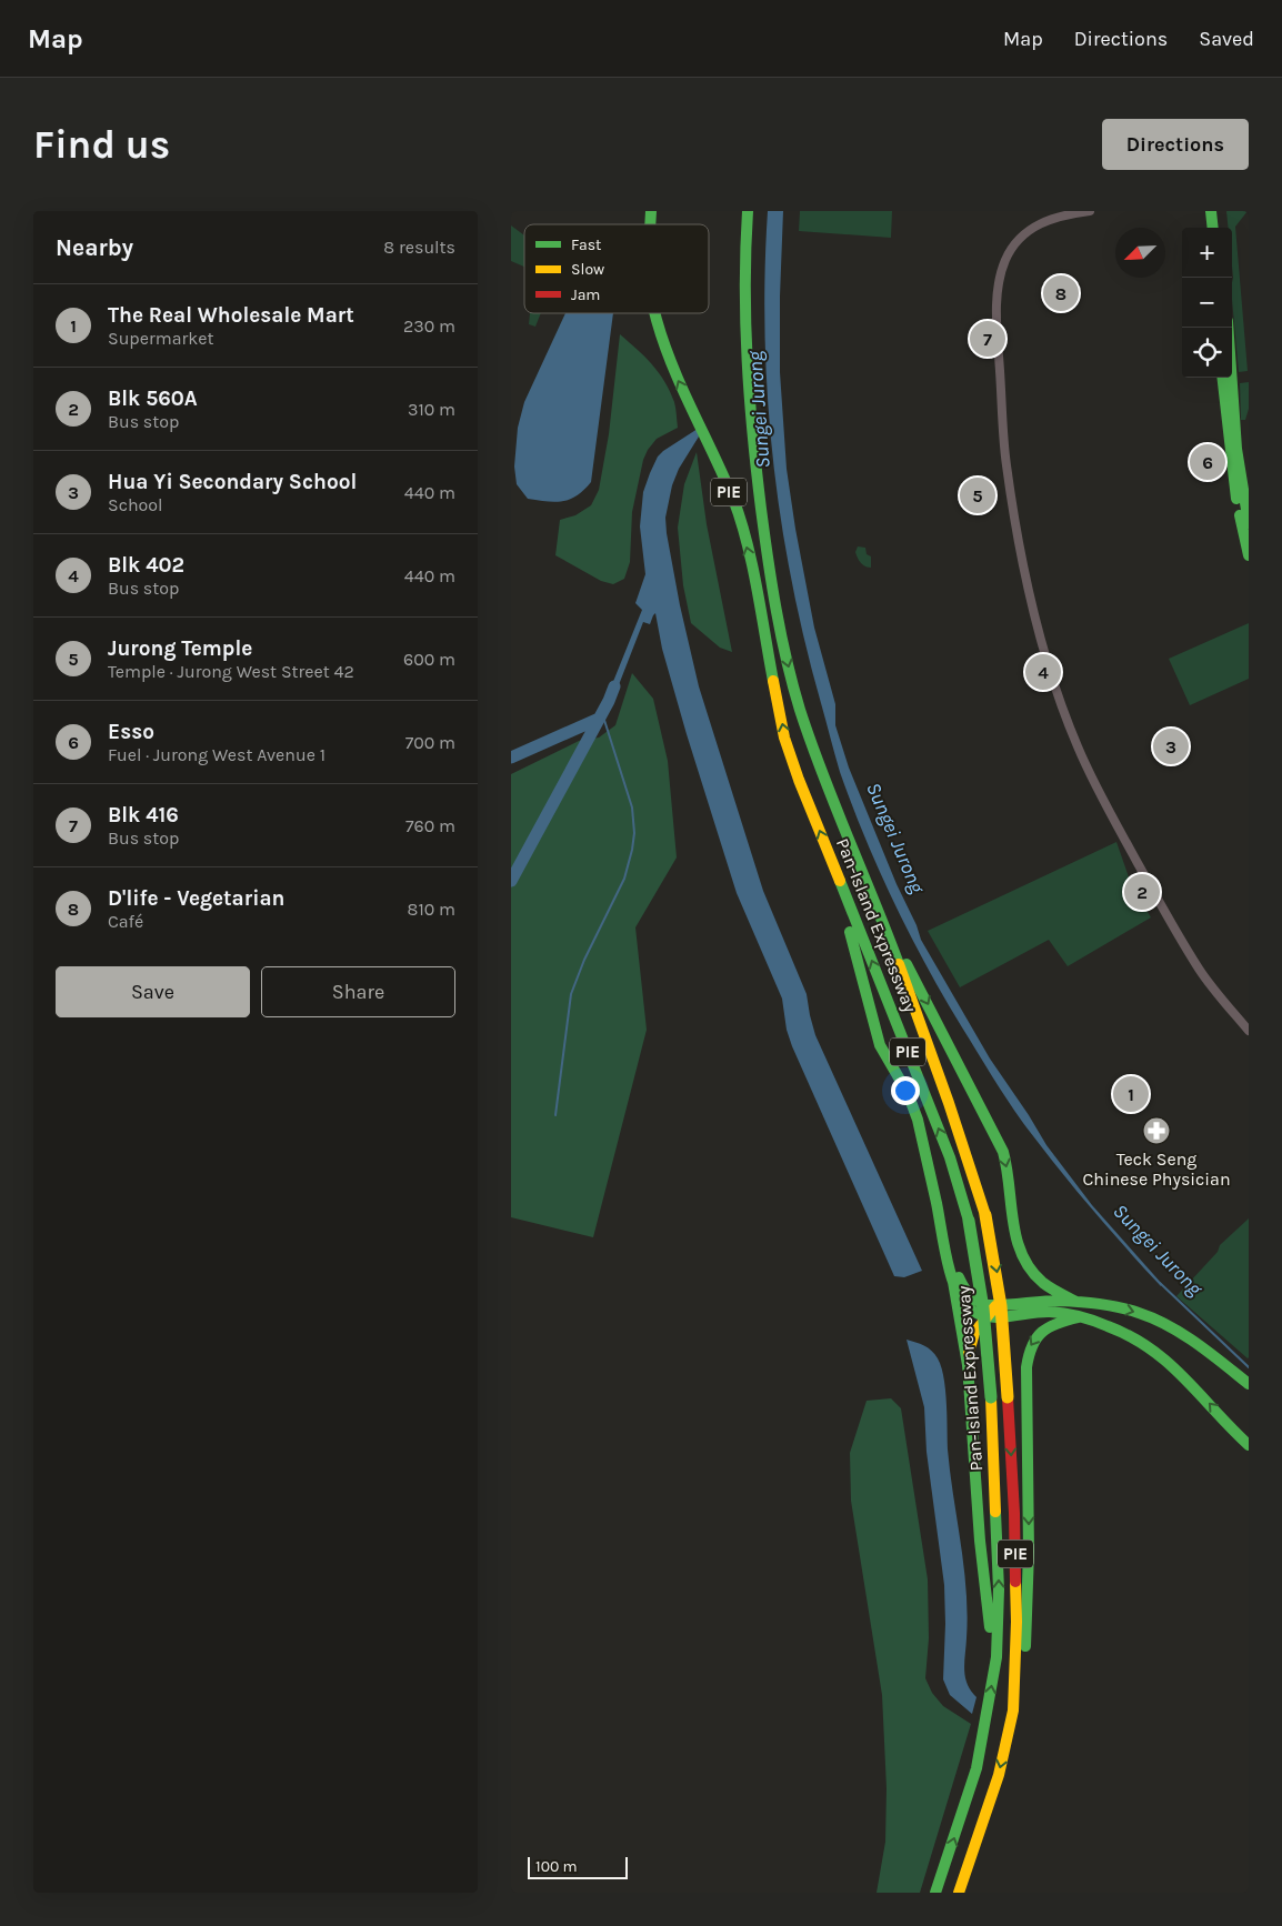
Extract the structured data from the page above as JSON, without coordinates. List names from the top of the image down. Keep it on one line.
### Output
{"streets":{"main road":["PIE","Pan-Island Expressway"]},"water":["Sungei Jurong"],"places":{"pharmacy":["Teck Seng Chinese Physician"]},"legend":["Fast","Slow","Jam"],"scale_bar":"100 m","north":"bottom left","page":{"header":"Map","nav":["Map","Directions","Saved"],"buttons":["Directions",["Save","Share"]],"title":"Find us","heading":["Nearby","8 results"],"map_buttons":["+","−"],"pins":["8","7","6","5","4","3","2","1"],"list":[{"mark":"1","name":"The Real Wholesale Mart","note":"Supermarket","value":"230 m"},{"mark":"2","name":"Blk 560A","note":"Bus stop","value":"310 m"},{"mark":"3","name":"Hua Yi Secondary School","note":"School","value":"440 m"},{"mark":"4","name":"Blk 402","note":"Bus stop","value":"440 m"},{"mark":"5","name":"Jurong Temple","note":"Temple · Jurong West Street 42","value":"600 m"},{"mark":"6","name":"Esso","note":"Fuel · Jurong West Avenue 1","value":"700 m"},{"mark":"7","name":"Blk 416","note":"Bus stop","value":"760 m"},{"mark":"8","name":"D'life - Vegetarian","note":"Café","value":"810 m"}],"scale":"100 m"}}
